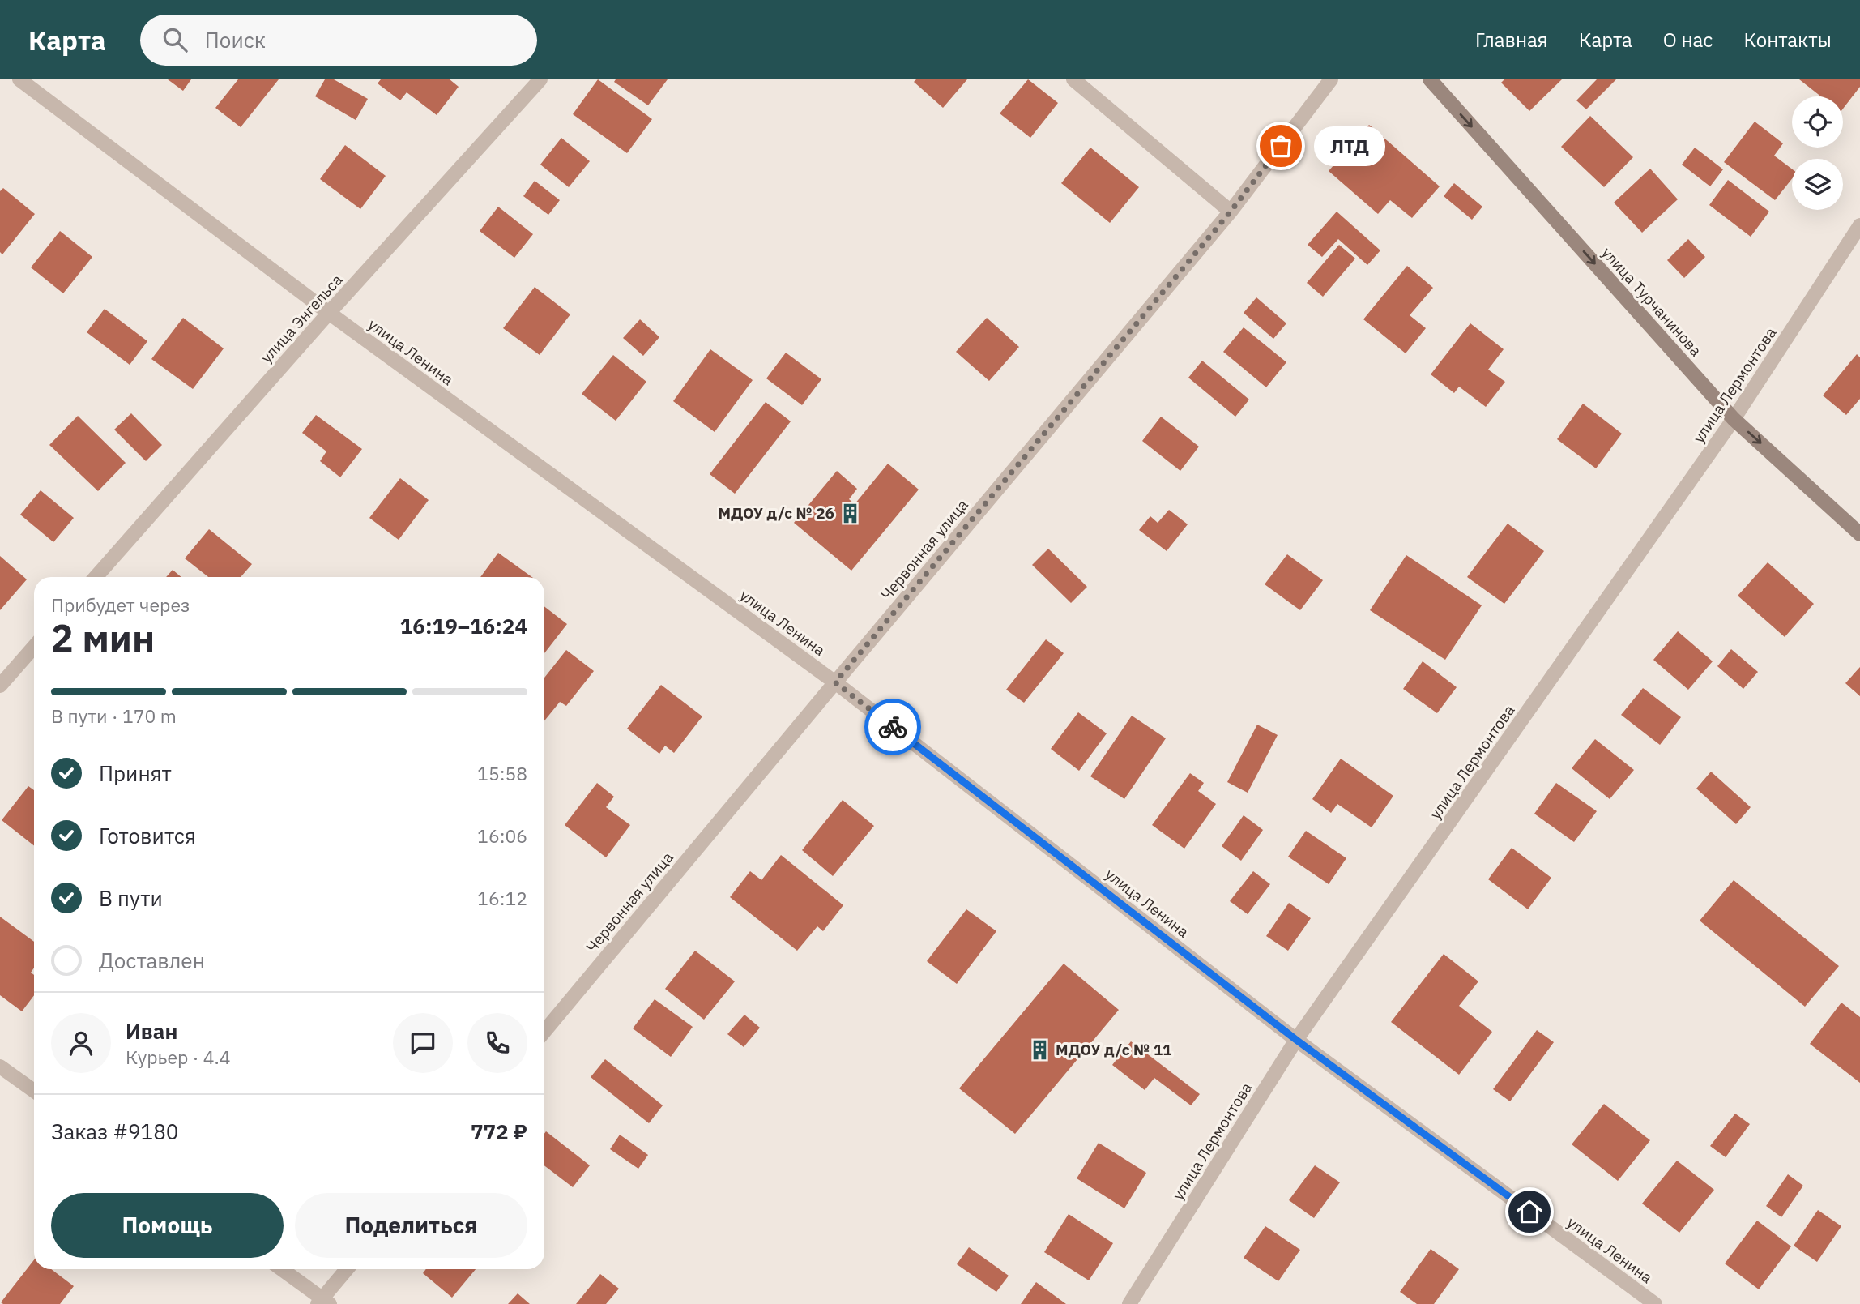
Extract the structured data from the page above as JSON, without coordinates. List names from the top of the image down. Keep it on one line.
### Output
{"streets":{"street":["улица Турчанинова","улица Энгельса","улица Ленина","улица Лермонтова","Червонная улица"]},"crossings":[["улица Турчанинова","улица Лермонтова"],["улица Энгельса","улица Ленина"],["улица Ленина","улица Лермонтова"],["улица Ленина","Червонная улица"]],"one_way":["улица Турчанинова"],"places":{"other":["ЛТД"],"building":["МДОУ д/с № 26","МДОУ д/с № 11"]},"page":{"header":"Карта","search":"Поиск","nav":["Главная","Карта","О нас","Контакты"],"bubble":"ЛТД","heading":["2 мин","Прибудет через","16:19–16:24"],"panel":["Иван","Курьер · 4.4","Заказ #9180","772 ₽"],"bar":"В пути · 170 m","list":[["Принят","15:58"],["Готовится","16:06"],["В пути","16:12"],"Доставлен"],"buttons":["Помощь","Поделиться"]}}
